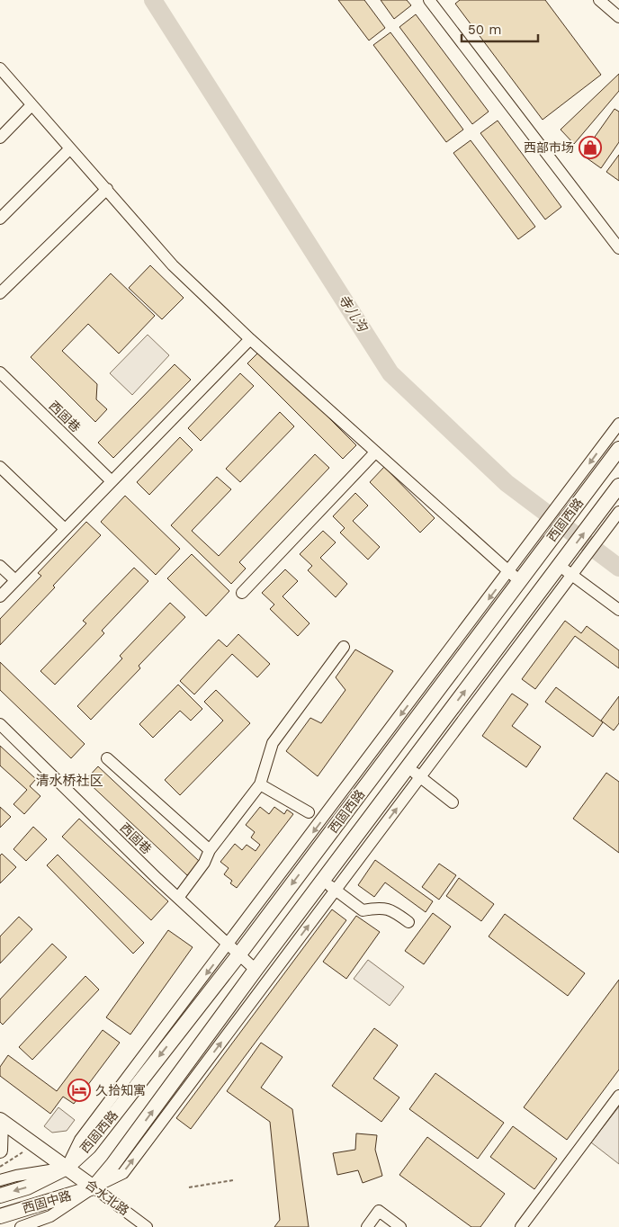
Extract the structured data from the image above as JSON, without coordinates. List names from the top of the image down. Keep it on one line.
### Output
{"streets":{"main road":["西固西路","合水北路","西固中路"],"street":["西固巷"]},"crossings":[["西固巷","西固西路"],["西固西路","合水北路"],["西固西路","西固中路"],["合水北路","西固中路"]],"districts":["清水桥社区"],"water":["寺儿沟"],"places":{"shop":["西部市场"],"hotel":["久拾知寓"]},"scale_bar":"50 m"}
